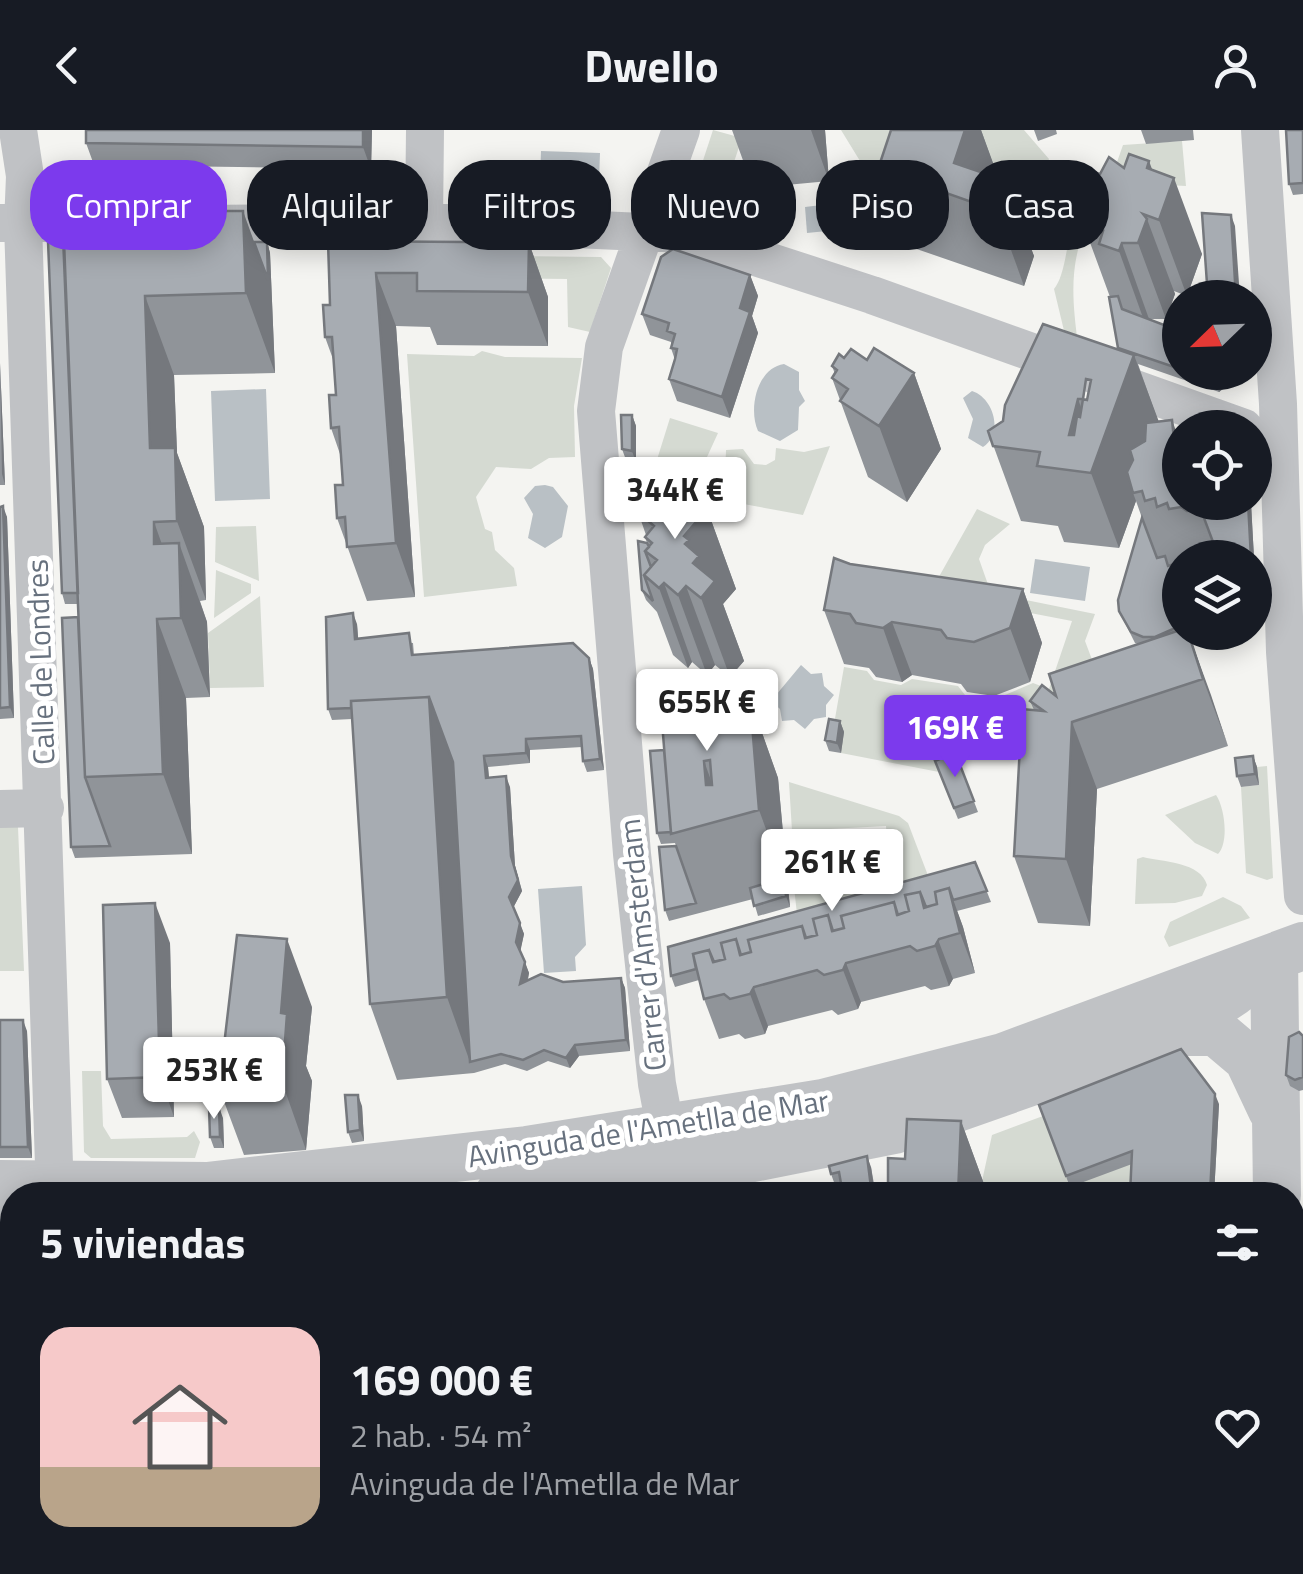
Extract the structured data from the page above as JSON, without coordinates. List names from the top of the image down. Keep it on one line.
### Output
{"streets":{"street":["Calle de Londres","Carrer d'Amsterdam","Avinguda de l'Ametlla de Mar"]},"crossings":[["Carrer d'Amsterdam","Avinguda de l'Ametlla de Mar"]],"north":"bottom left","page":{"header":"Dwello","chip":["Comprar","Alquilar","Filtros","Nuevo","Piso","Casa"],"price":["344K €","655K €","169K €","261K €","253K €"],"heading":"5 viviendas","list":[{"name":"169 000 €","note":"2 hab. · 54 m² · Avinguda de l'Ametlla de Mar"}]}}
